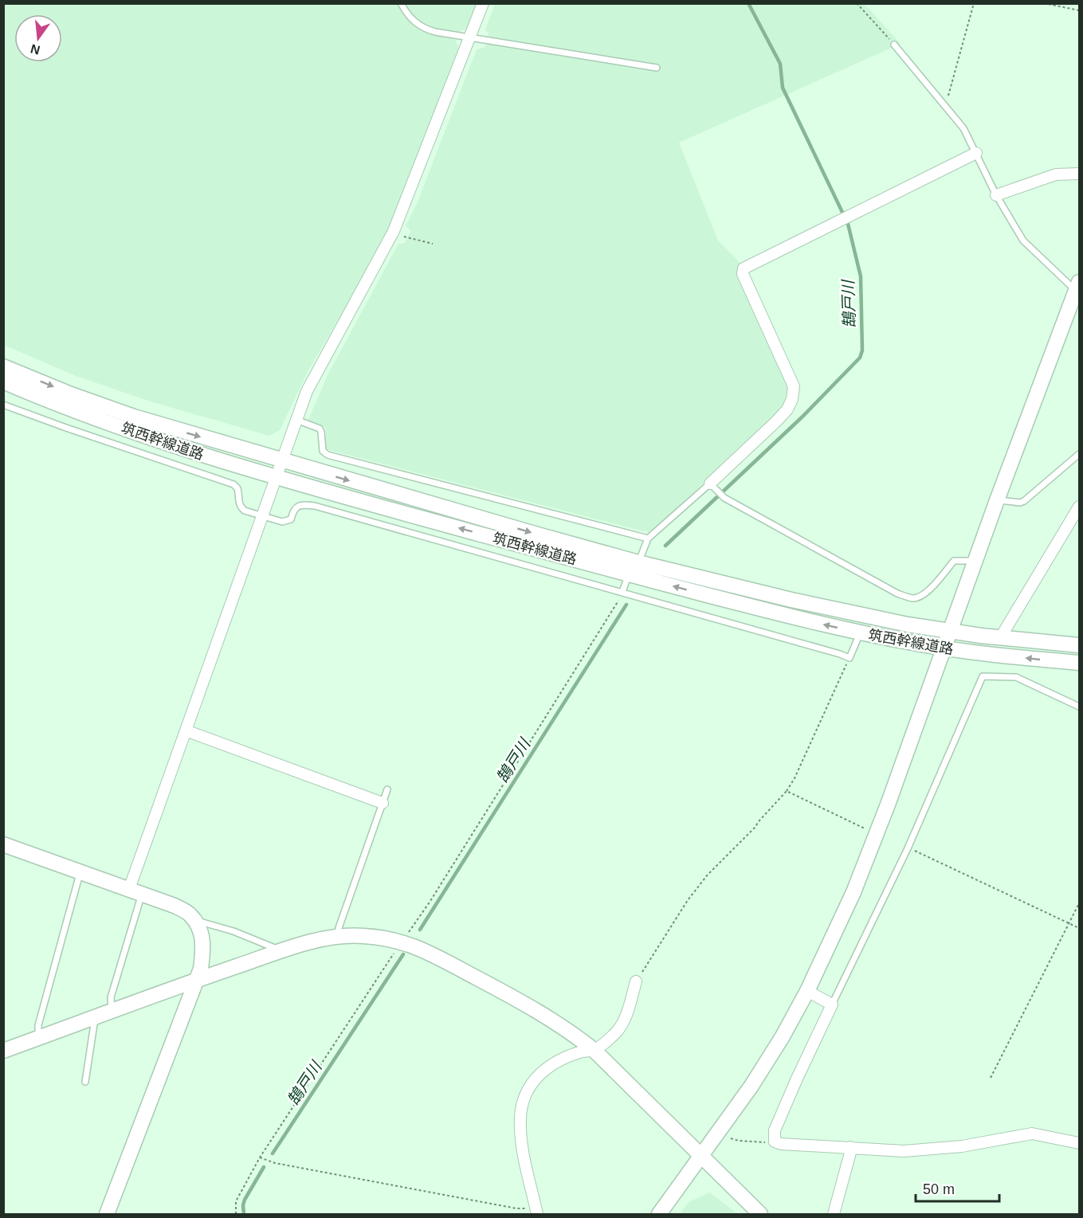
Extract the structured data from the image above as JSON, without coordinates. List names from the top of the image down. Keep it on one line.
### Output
{"streets":{"street":["筑西幹線道路"]},"water":["鵠戸川"],"scale_bar":"50 m","north":"bottom"}
